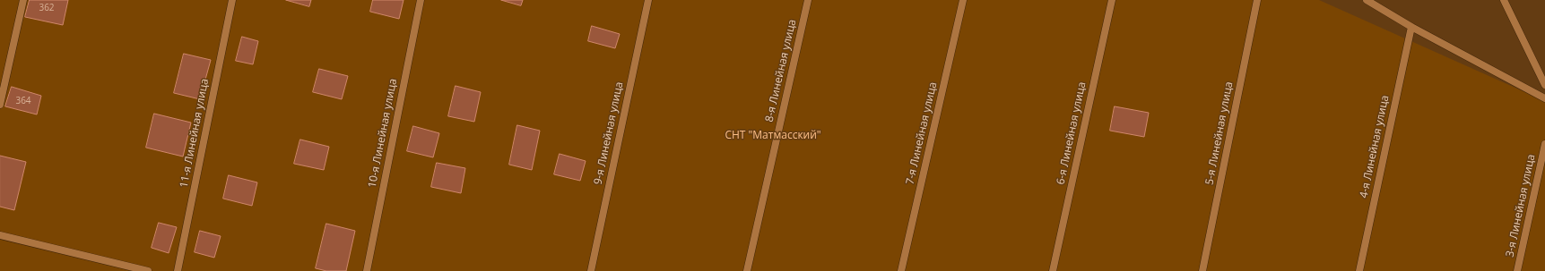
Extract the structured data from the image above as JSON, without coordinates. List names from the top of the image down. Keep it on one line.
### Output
{"streets":{"street":["8-я Линейная улица","11-я Линейная улица","10-я Линейная улица","9-я Линейная улица","7-я Линейная улица","6-я Линейная улица","5-я Линейная улица","4-я Линейная улица","3-я Линейная улица"]},"parks":["СНТ \"Матмасский\""],"house_numbers":["362","364"]}
